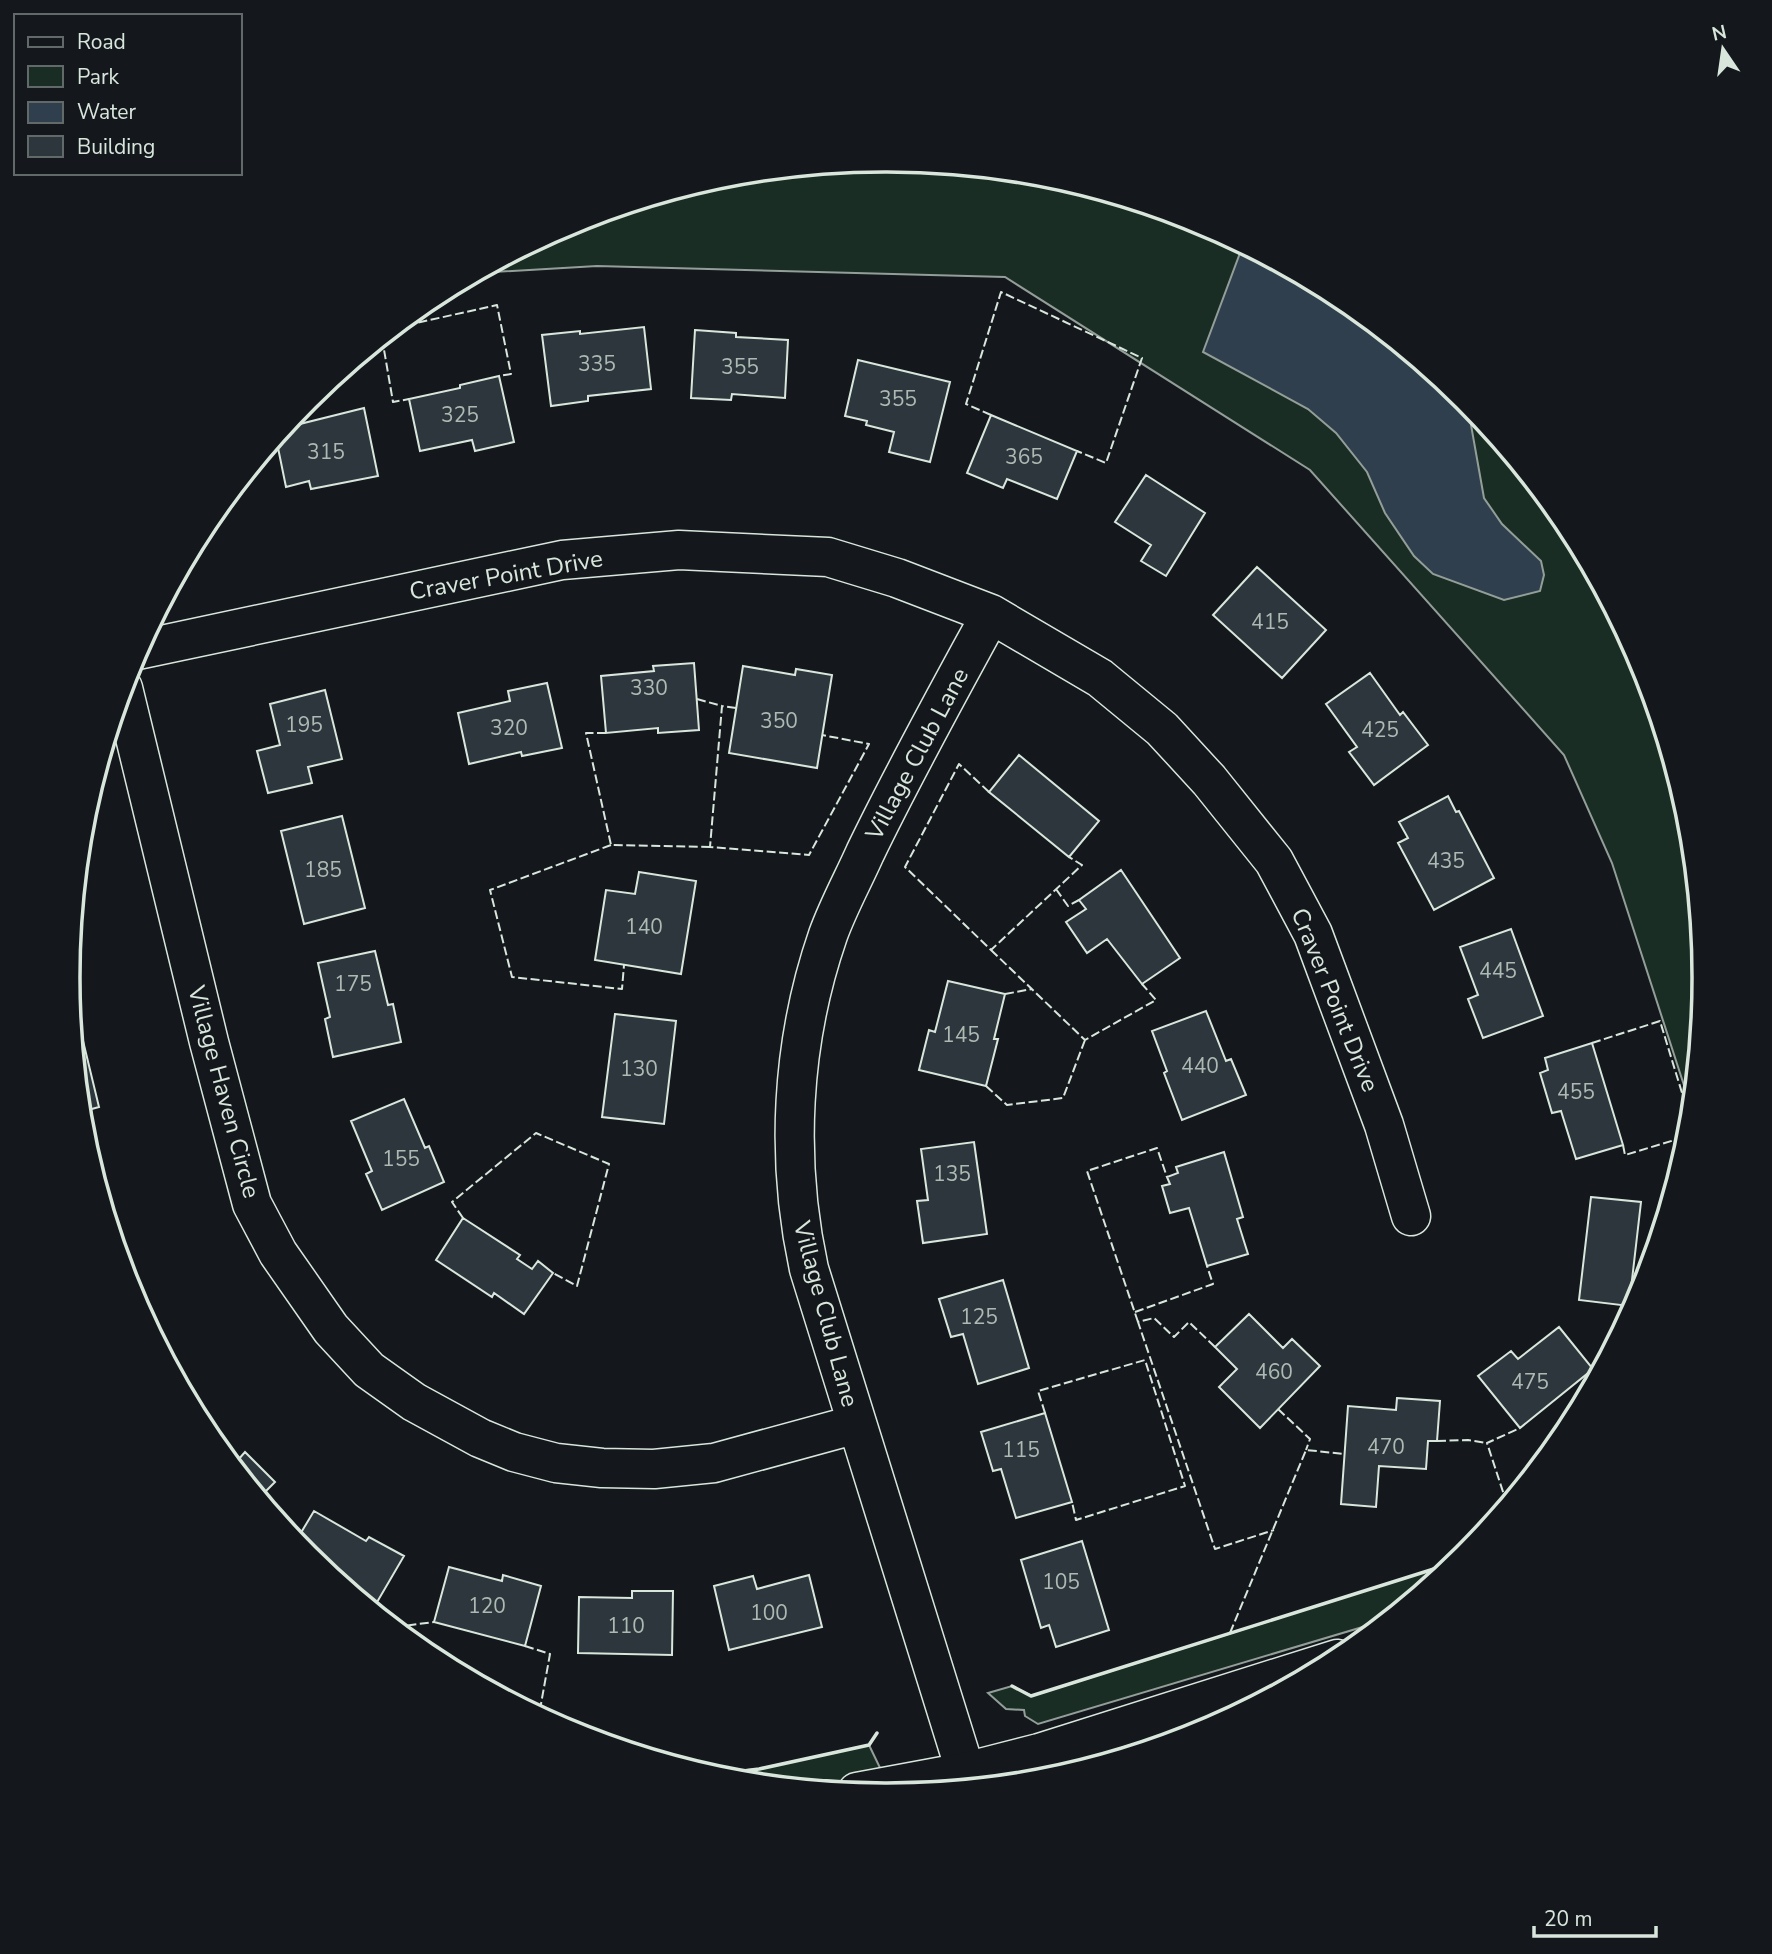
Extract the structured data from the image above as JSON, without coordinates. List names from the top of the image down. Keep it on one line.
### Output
{"streets":{"street":["Craver Point Drive","Village Club Lane","Village Haven Circle"]},"crossings":[["Craver Point Drive","Village Club Lane"],["Village Club Lane","Village Haven Circle"]],"house_numbers":["335","355","355","325","315","365","415","330","350","195","320","425","435","185","140","445","175","145","440","130","455","155","135","125","460","475","470","115","105","120","100","110"],"legend":["Road","Park","Water","Building"],"scale_bar":"20 m","north":"top"}
